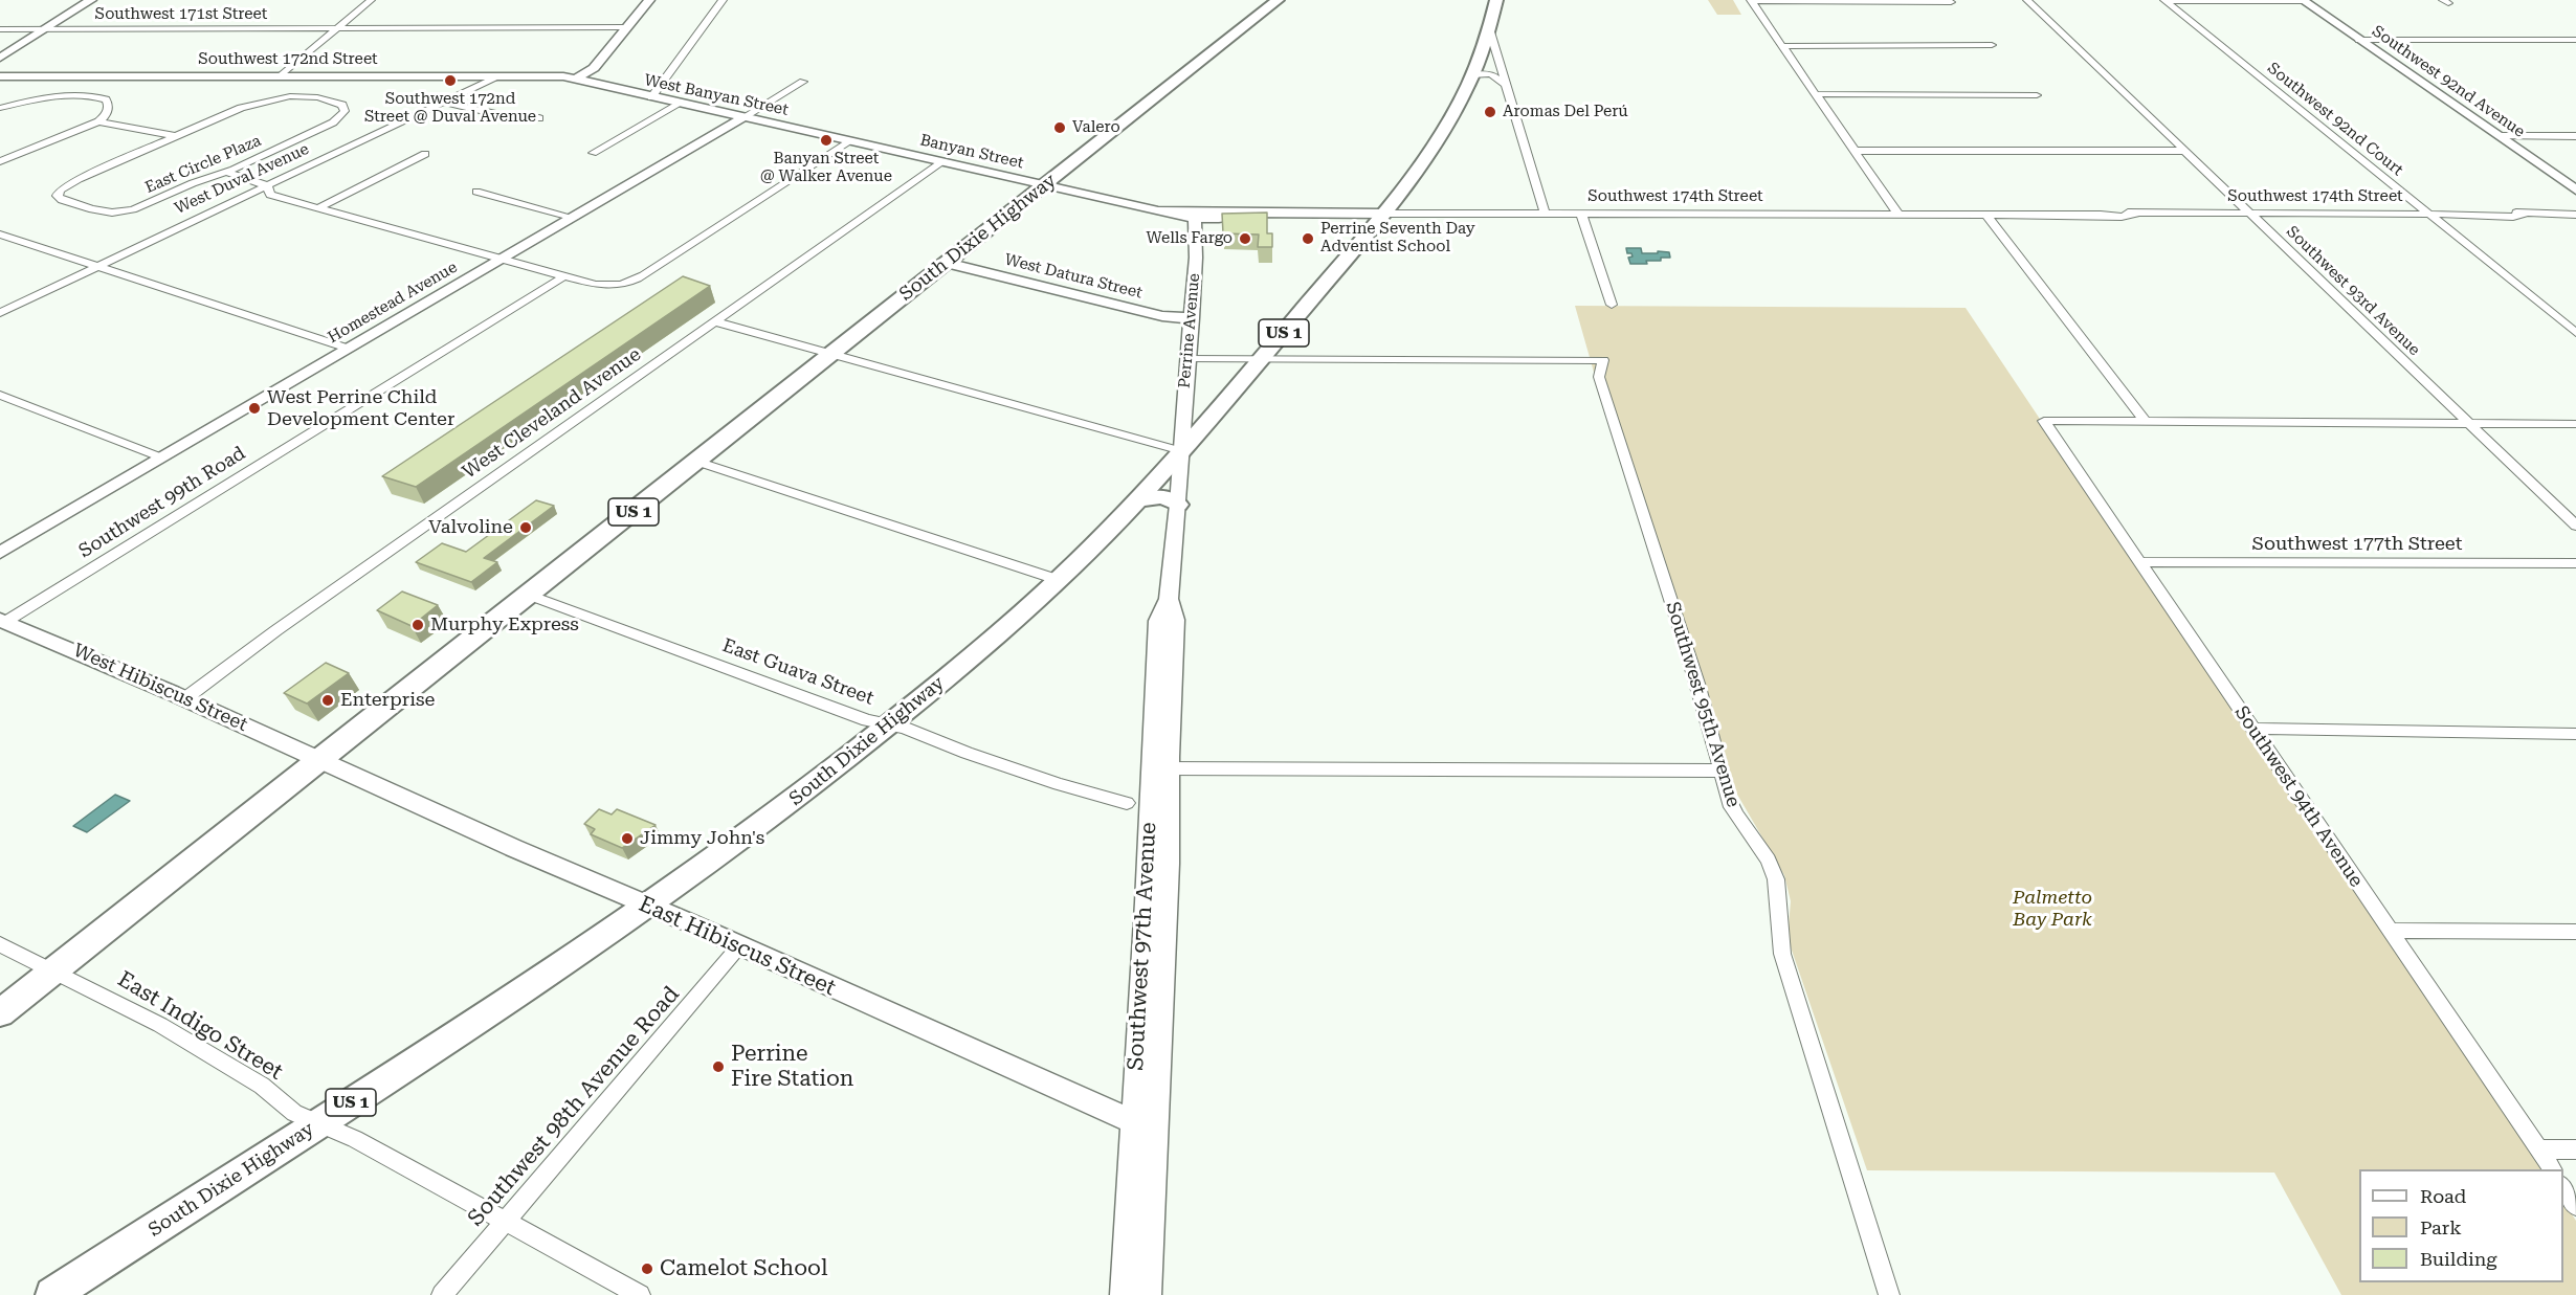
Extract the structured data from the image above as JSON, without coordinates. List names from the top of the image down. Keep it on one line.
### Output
{"streets":{"highway":["South Dixie Highway","US 1"],"street":["Southwest 171st Street","Southwest 172nd Street","Southwest 92nd Avenue","West Banyan Street","Southwest 92nd Court","Banyan Street","East Circle Plaza","West Duval Avenue","Southwest 174th Street","West Datura Street","Southwest 93rd Avenue","Homestead Avenue","Perrine Avenue","West Cleveland Avenue","Southwest 99th Road","Southwest 177th Street","East Guava Street","West Hibiscus Street","Southwest 95th Avenue","Southwest 94th Avenue","East Hibiscus Street","Southwest 97th Avenue","East Indigo Street","Southwest 98th Avenue Road"]},"crossings":[["Southwest 172nd Street","West Banyan Street"],["Southwest 172nd Street","West Duval Avenue"],["West Banyan Street","Banyan Street"],["West Banyan Street","Homestead Avenue"],["Southwest 92nd Court","Southwest 174th Street"],["Banyan Street","Southwest 174th Street"],["Banyan Street","South Dixie Highway"],["Banyan Street","Perrine Avenue"],["Banyan Street","West Cleveland Avenue"],["Southwest 174th Street","South Dixie Highway"],["Southwest 174th Street","Southwest 93rd Avenue"],["South Dixie Highway","West Datura Street"],["South Dixie Highway","Perrine Avenue"],["South Dixie Highway","East Guava Street"],["South Dixie Highway","West Hibiscus Street"],["South Dixie Highway","Southwest 95th Avenue"],["South Dixie Highway","East Hibiscus Street"],["South Dixie Highway","Southwest 97th Avenue"],["South Dixie Highway","East Indigo Street"],["West Datura Street","Perrine Avenue"],["Perrine Avenue","Southwest 97th Avenue"],["West Cleveland Avenue","West Hibiscus Street"],["Southwest 99th Road","West Hibiscus Street"],["Southwest 177th Street","Southwest 94th Avenue"],["West Hibiscus Street","East Hibiscus Street"],["East Hibiscus Street","Southwest 97th Avenue"],["East Hibiscus Street","Southwest 98th Avenue Road"],["East Indigo Street","Southwest 98th Avenue Road"]],"parks":["Palmetto Bay Park"],"places":["Southwest 172nd Street @ Duval Avenue","Aromas Del Perú","Valero","Banyan Street @ Walker Avenue","Wells Fargo","Perrine Seventh Day Adventist School","West Perrine Child Development Center","Valvoline","Murphy Express","Enterprise","Jimmy John's","Perrine Fire Station","Camelot School"],"legend":["Road","Park","Building"]}
